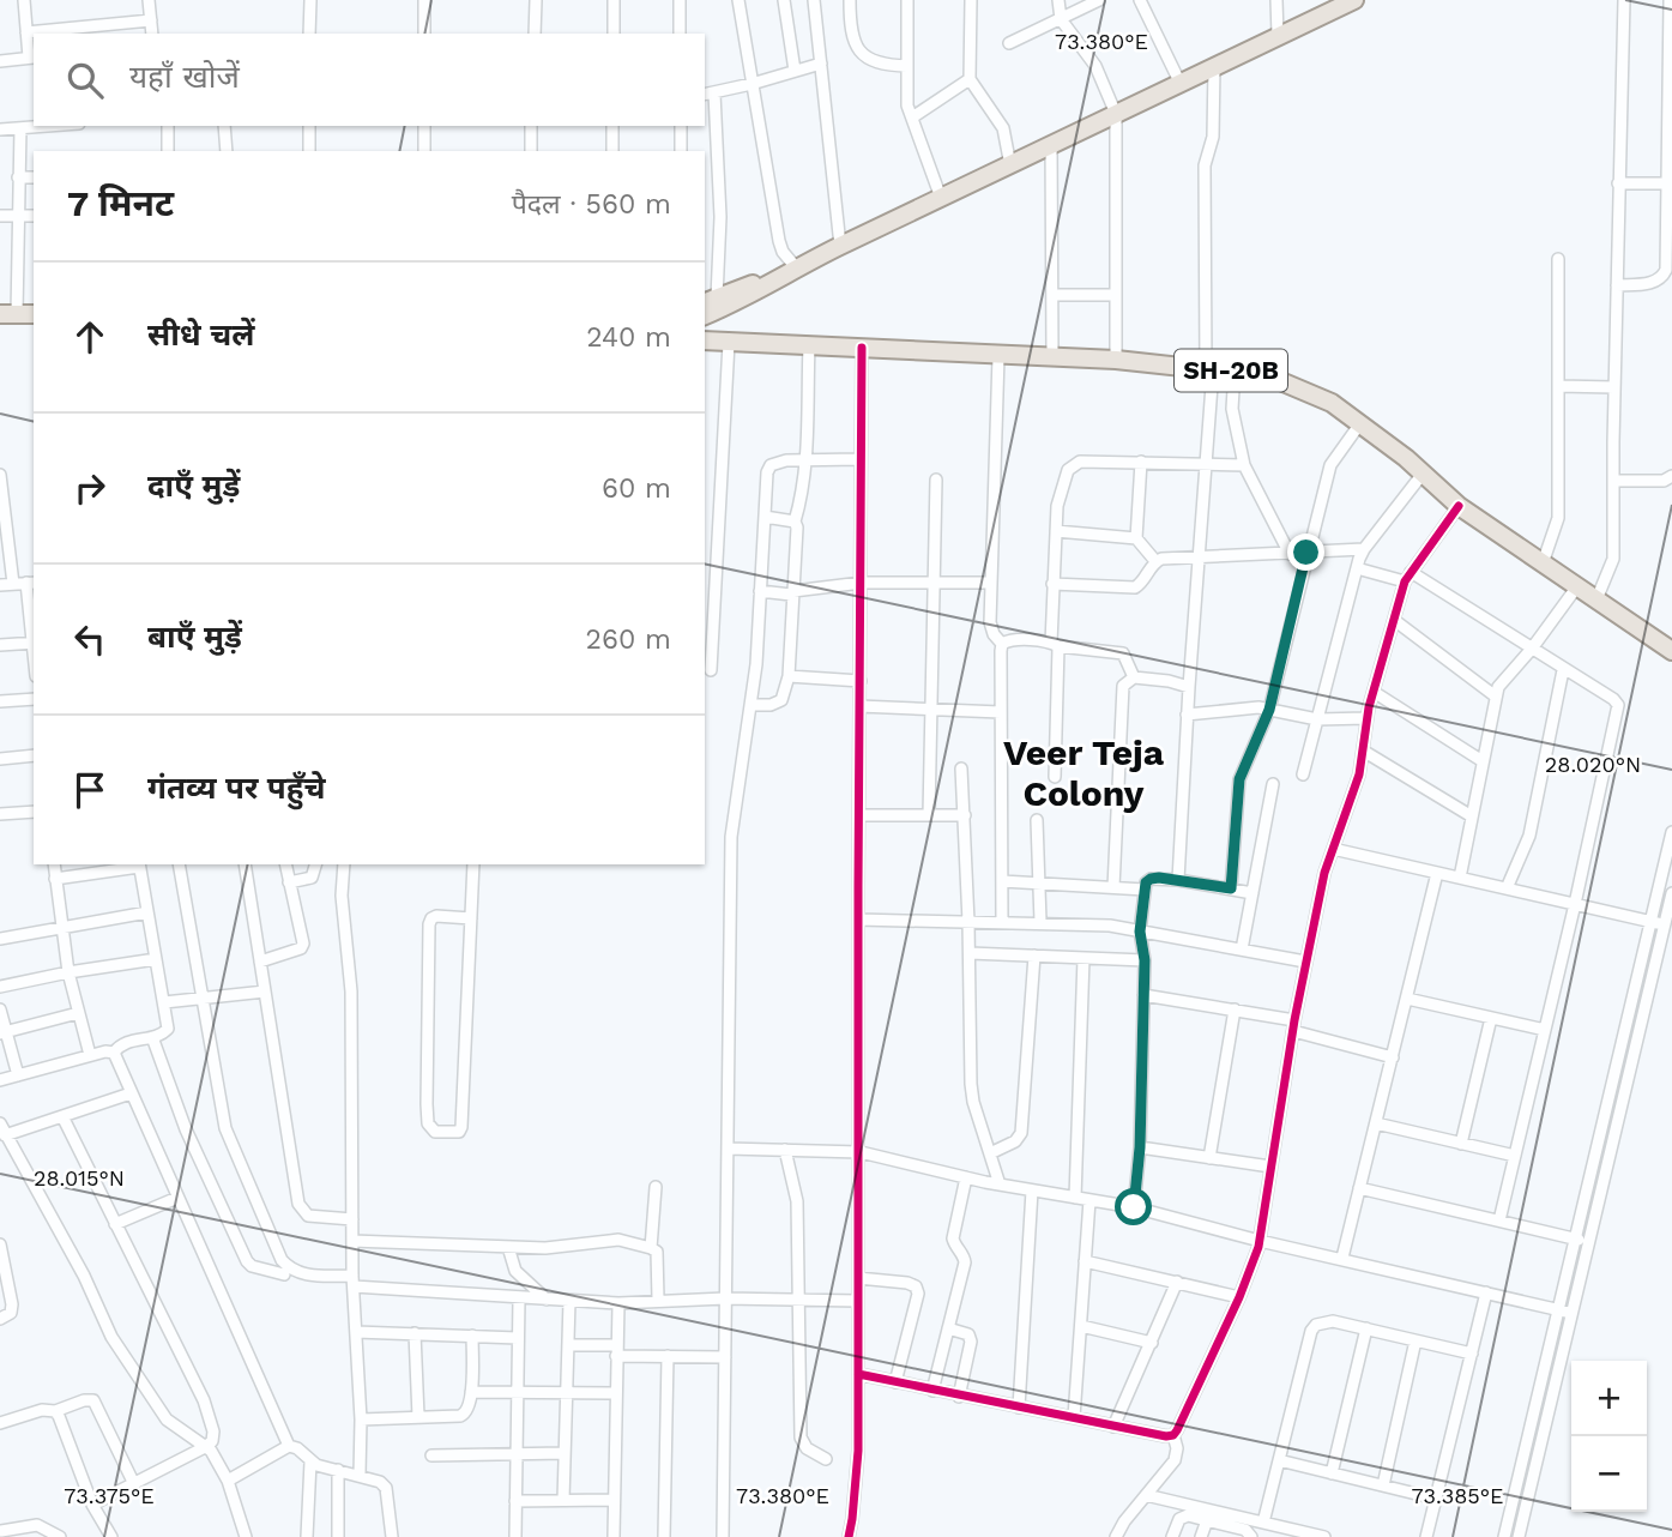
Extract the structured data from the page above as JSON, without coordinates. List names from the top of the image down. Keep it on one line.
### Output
{"streets":{"main road":["SH-20B"]},"districts":["Veer Teja Colony"],"page":{"search":"यहाँ खोजें","heading":["7 मिनट","पैदल · 560 m"],"list":[["सीधे चलें","240 m"],["दाएँ मुड़ें","60 m"],["बाएँ मुड़ें","260 m"],"गंतव्य पर पहुँचे"],"map_buttons":["+","−"]},"coordinates":["73.380°E","28.020°N","28.015°N","73.375°E","73.385°E"]}
